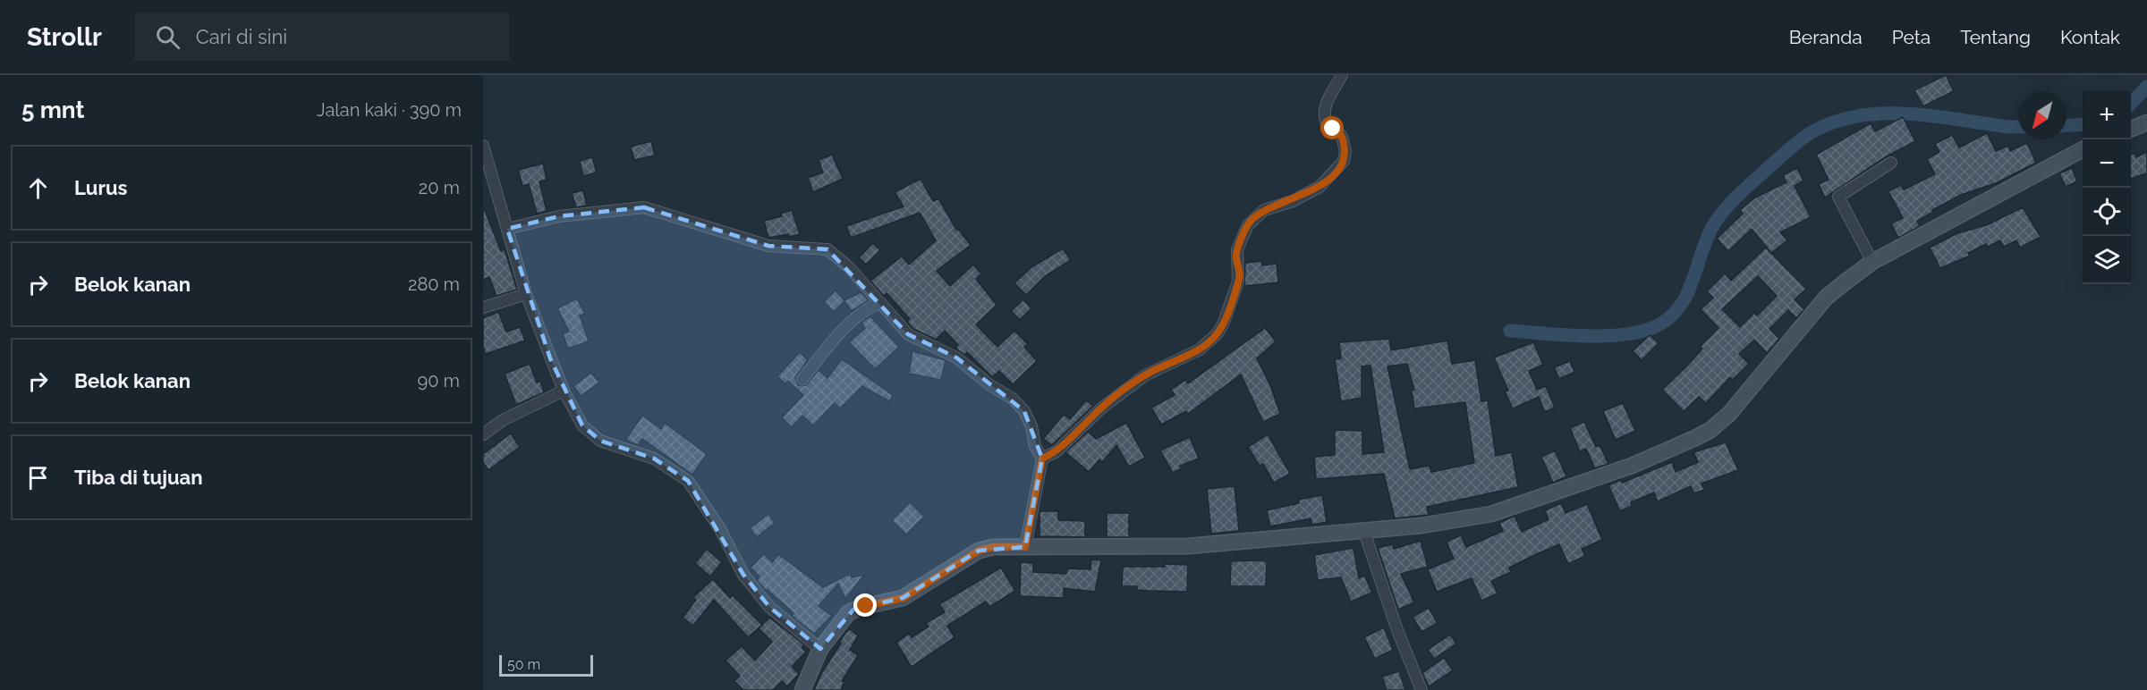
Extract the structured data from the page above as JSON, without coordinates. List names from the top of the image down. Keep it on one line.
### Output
{"scale_bar":"50 m","north":"bottom left","page":{"header":"Strollr","search":"Cari di sini","nav":["Beranda","Peta","Tentang","Kontak"],"heading":["5 mnt","Jalan kaki · 390 m"],"map_buttons":["+","−"],"list":[["Lurus","20 m"],["Belok kanan","280 m"],["Belok kanan","90 m"],"Tiba di tujuan"],"scale":"50 m"}}
